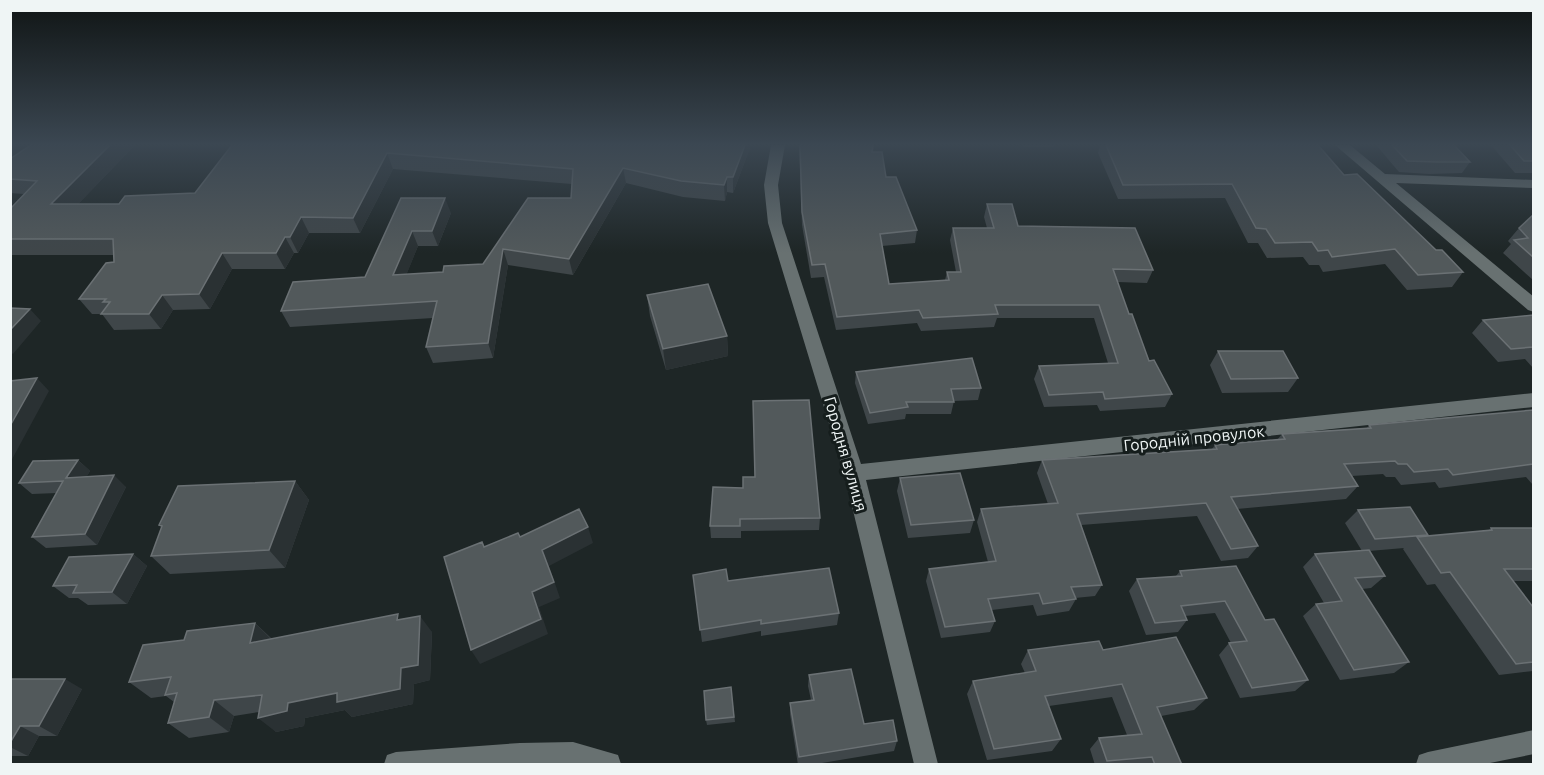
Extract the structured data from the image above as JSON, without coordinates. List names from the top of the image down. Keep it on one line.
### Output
{"streets":{"street":["Городній провулок","Городня вулиця"]},"crossings":[["Городній провулок","Городня вулиця"]]}
